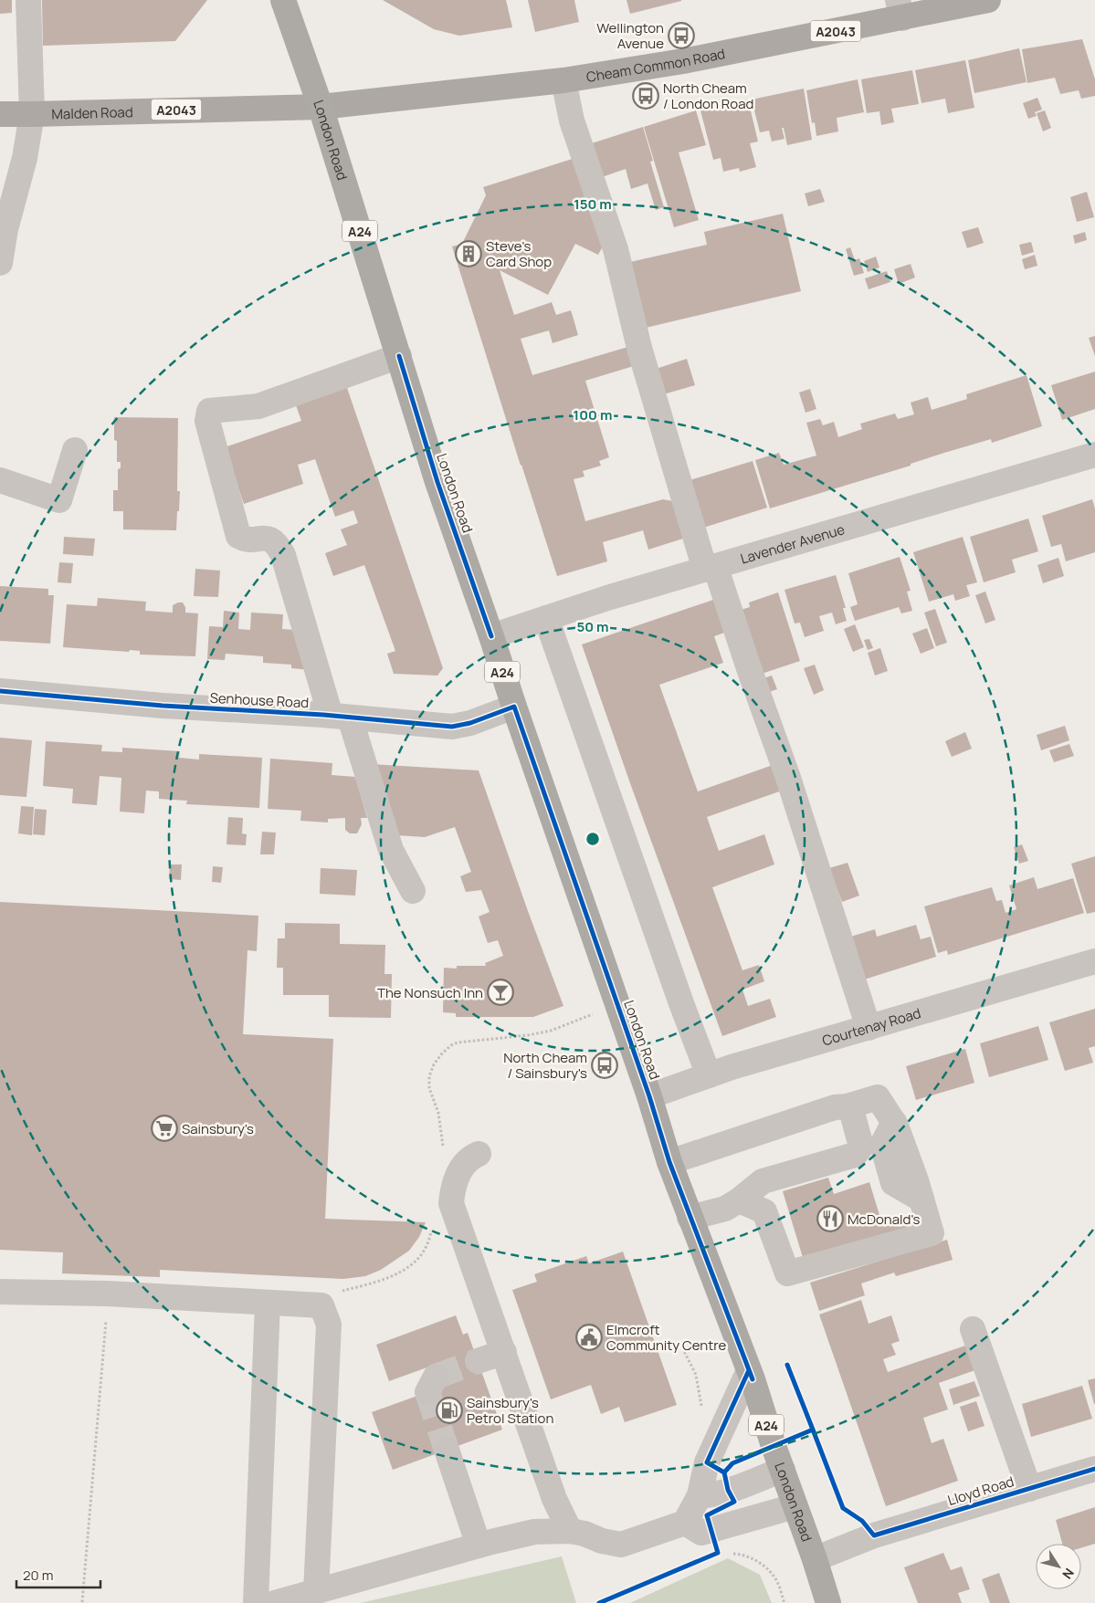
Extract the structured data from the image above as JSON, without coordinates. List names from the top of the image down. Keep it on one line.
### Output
{"streets":{"highway":["London Road","A24"],"main road":["A2043","Cheam Common Road","Malden Road"],"street":["Lavender Avenue","Senhouse Road","Courtenay Road","Lloyd Road"]},"crossings":[["Cheam Common Road","Malden Road"],["Cheam Common Road","London Road"],["Malden Road","London Road"],["London Road","Lavender Avenue"],["London Road","Senhouse Road"],["London Road","Courtenay Road"],["London Road","Lloyd Road"]],"places":{"bus stop":["Wellington Avenue","North Cheam / London Road","North Cheam / Sainsbury's"],"building":["Steve's Card Shop"],"bar":["The Nonsuch Inn"],"supermarket":["Sainsbury's"],"restaurant":["McDonald's"],"public building":["Elmcroft Community Centre"],"fuel station":["Sainsbury's Petrol Station"]},"scale_bar":"20 m","north":"bottom right","rings":["150 m","100 m","50 m"]}
